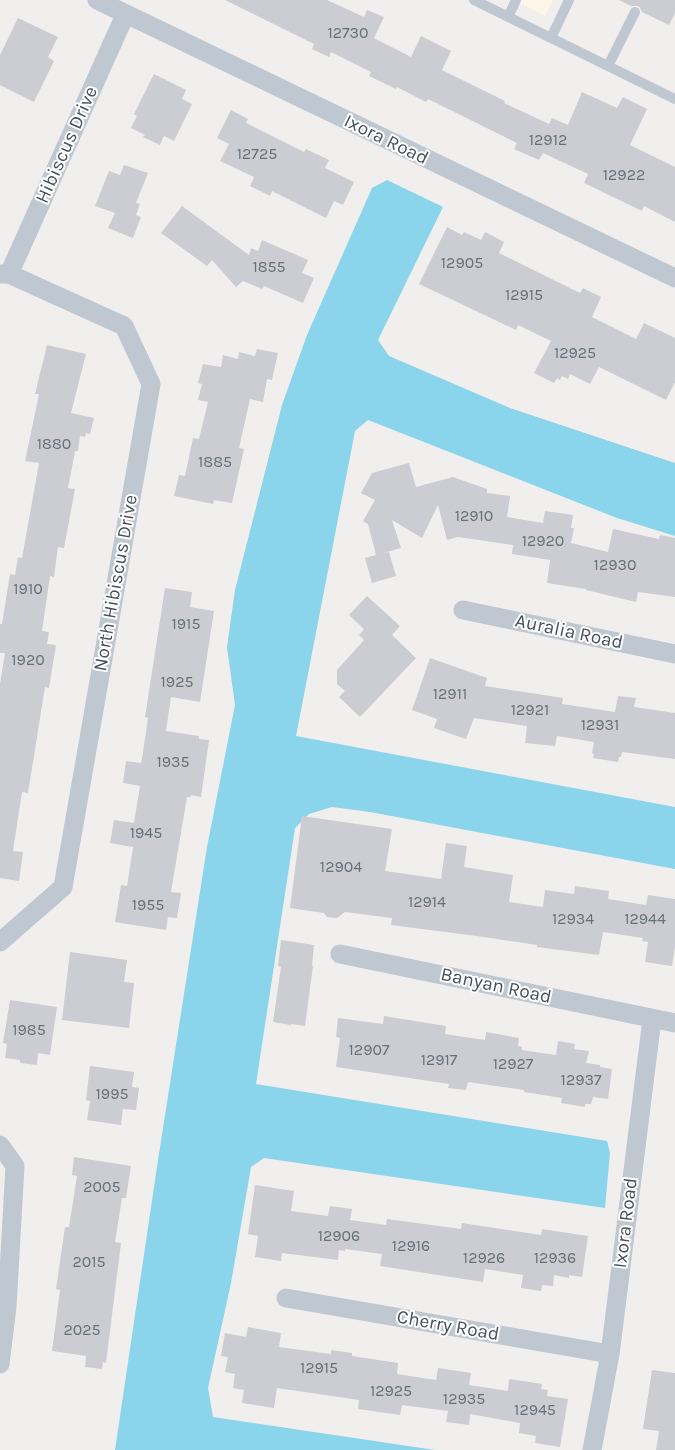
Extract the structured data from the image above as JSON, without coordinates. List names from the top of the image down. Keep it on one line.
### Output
{"streets":{"street":["Ixora Road","Hibiscus Drive","North Hibiscus Drive","Auralia Road","Banyan Road","Cherry Road"]},"crossings":[["Ixora Road","Hibiscus Drive"],["Ixora Road","Banyan Road"],["Ixora Road","Cherry Road"],["Hibiscus Drive","North Hibiscus Drive"]],"house_numbers":["12730","12912","12725","12922","12905","1855","12915","12925","1880","1885","12910","12920","12930","1910","1915","1920","1925","12911","12921","12931","1935","1945","12904","12914","1955","12934","12944","1985","12907","12917","12927","12937","1995","2005","12906","12916","12926","12936","2015","2025","12915","12925","12935","12945"]}
